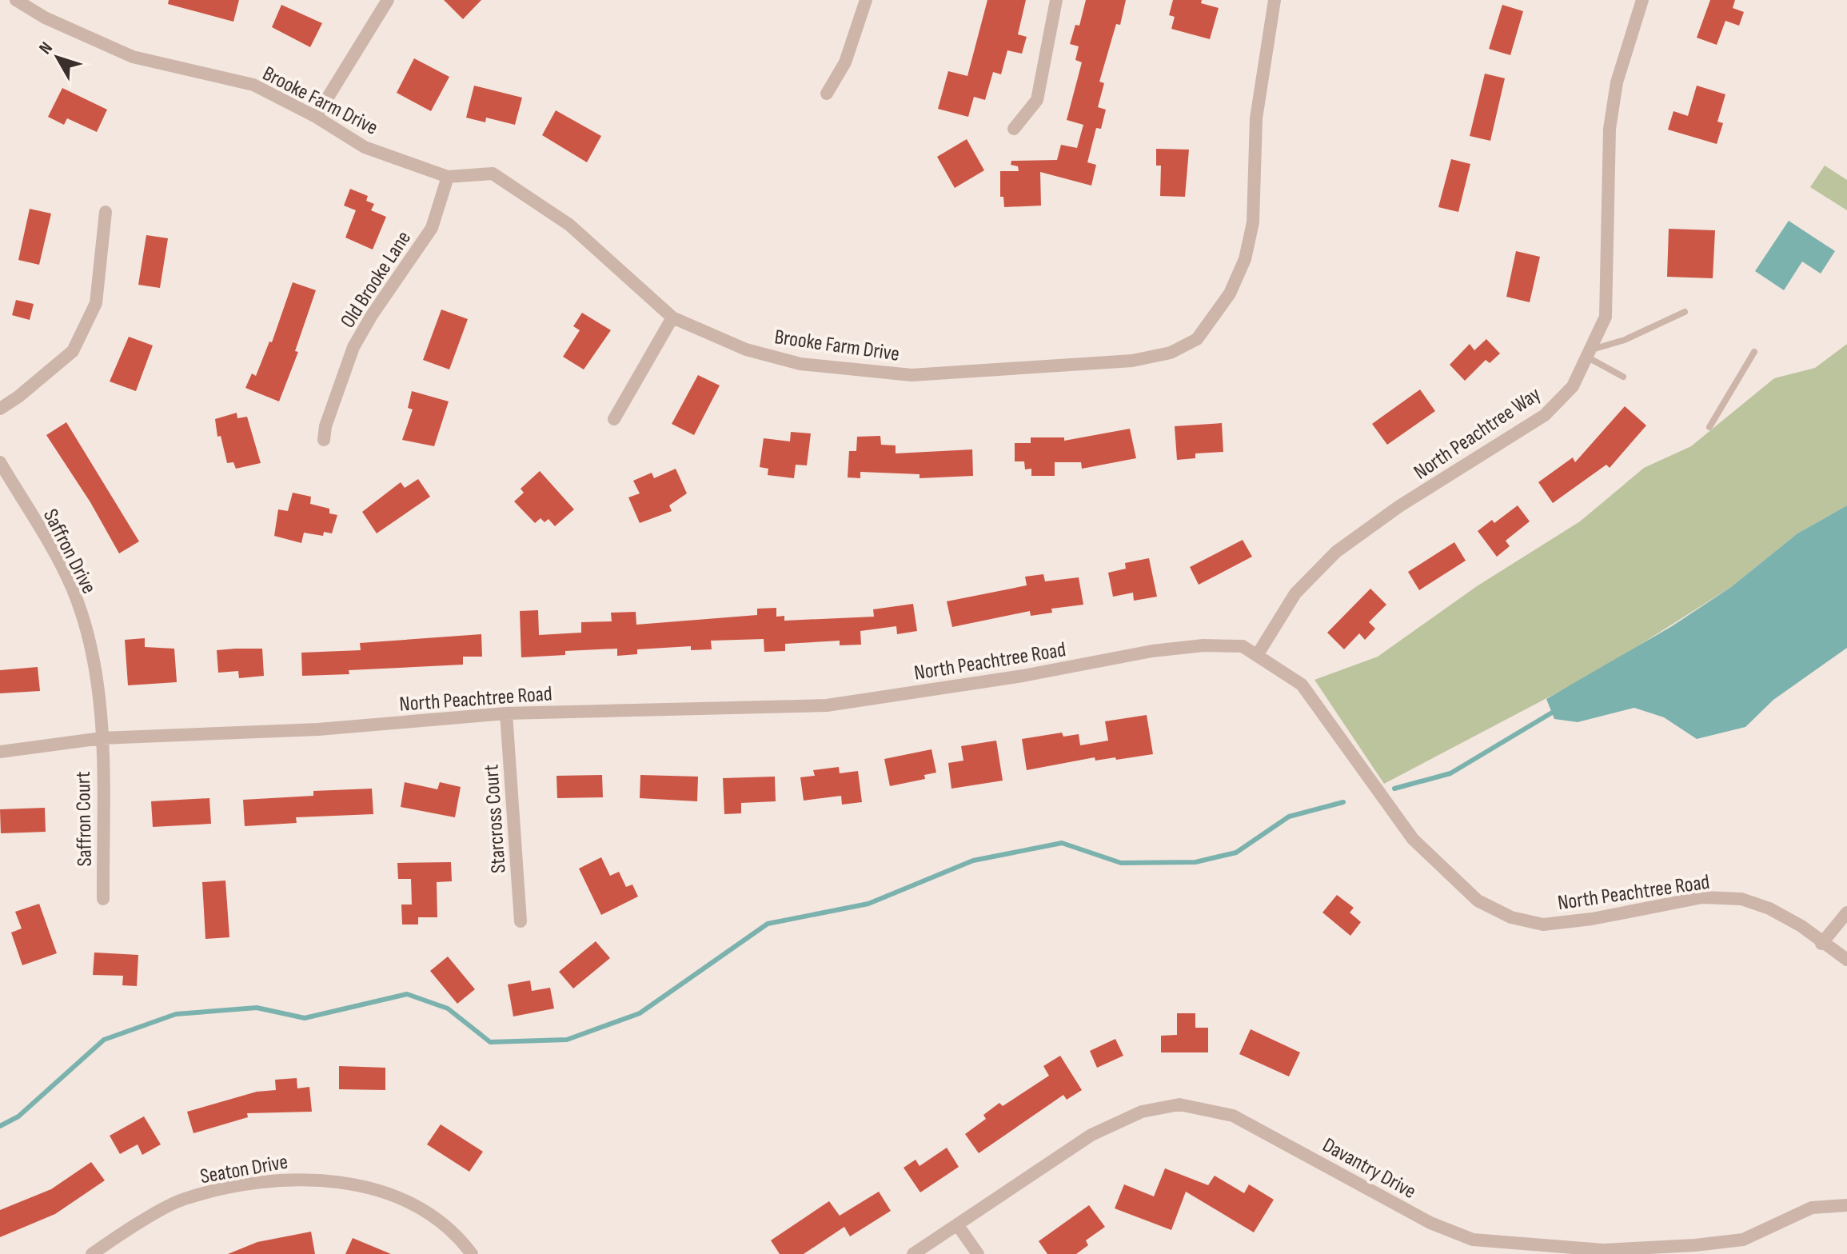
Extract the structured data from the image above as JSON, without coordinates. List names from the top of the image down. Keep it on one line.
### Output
{"streets":{"street":["Brooke Farm Drive","Old Brooke Lane","North Peachtree Way","Saffron Drive","North Peachtree Road","Saffron Court","Starcross Court","Davantry Drive","Seaton Drive"]},"crossings":[["Brooke Farm Drive","Old Brooke Lane"],["North Peachtree Way","North Peachtree Road"],["Saffron Drive","North Peachtree Road"],["Saffron Drive","Saffron Court"],["North Peachtree Road","Saffron Court"],["North Peachtree Road","Starcross Court"]],"north":"top left"}
